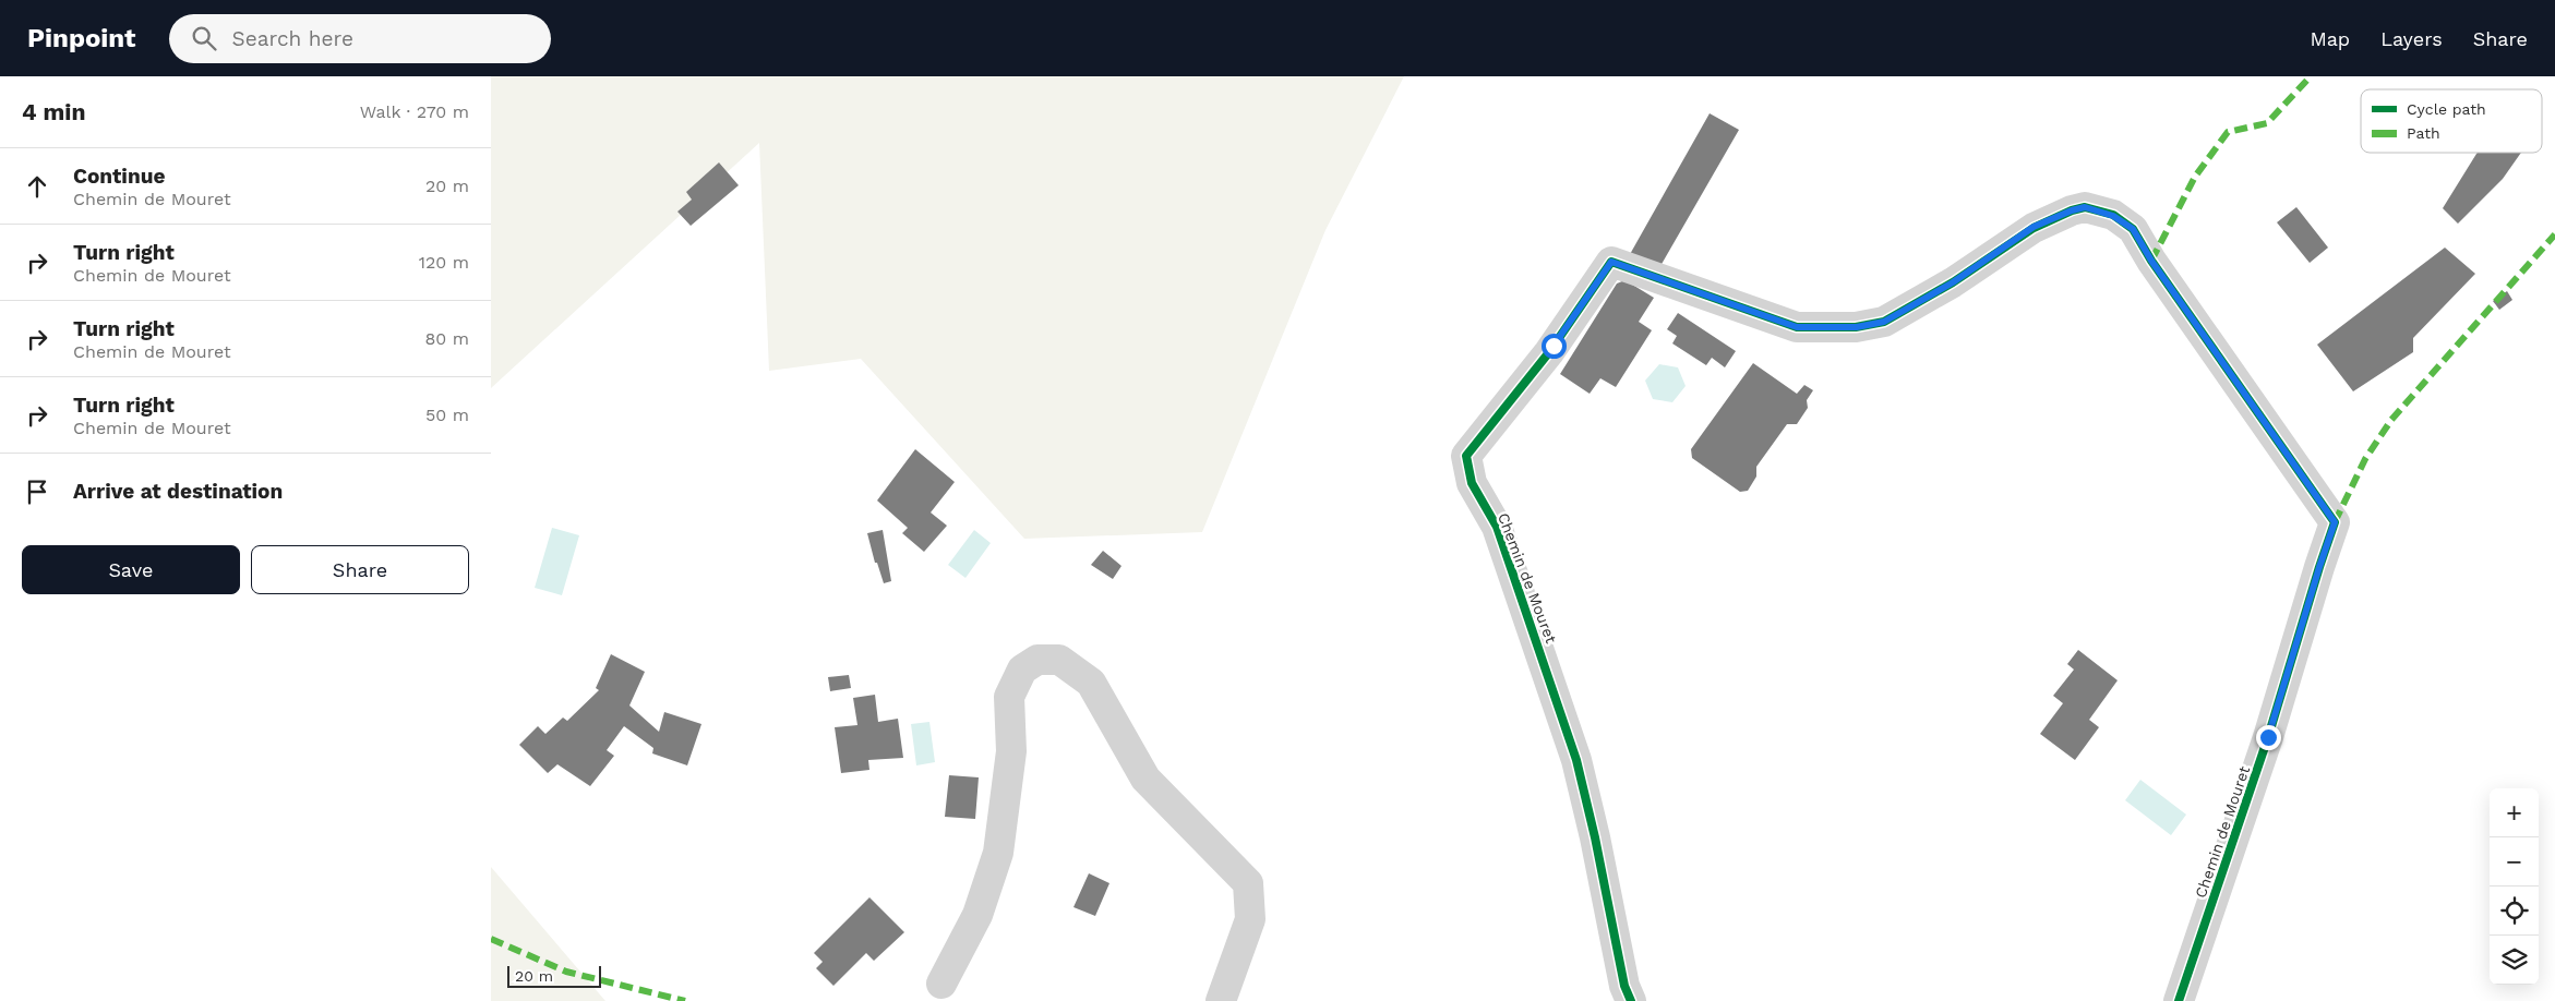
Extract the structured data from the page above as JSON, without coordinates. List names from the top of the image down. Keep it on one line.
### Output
{"streets":{"street":["Chemin de Mouret"]},"legend":["Cycle path","Path"],"scale_bar":"20 m","page":{"header":"Pinpoint","search":"Search here","nav":["Map","Layers","Share"],"heading":["4 min","Walk · 270 m"],"list":[["Continue","Chemin de Mouret","20 m"],["Turn right","Chemin de Mouret","120 m"],["Turn right","Chemin de Mouret","80 m"],["Turn right","Chemin de Mouret","50 m"],"Arrive at destination"],"buttons":["Save","Share"],"map_buttons":["+","−"],"scale":"20 m"}}
